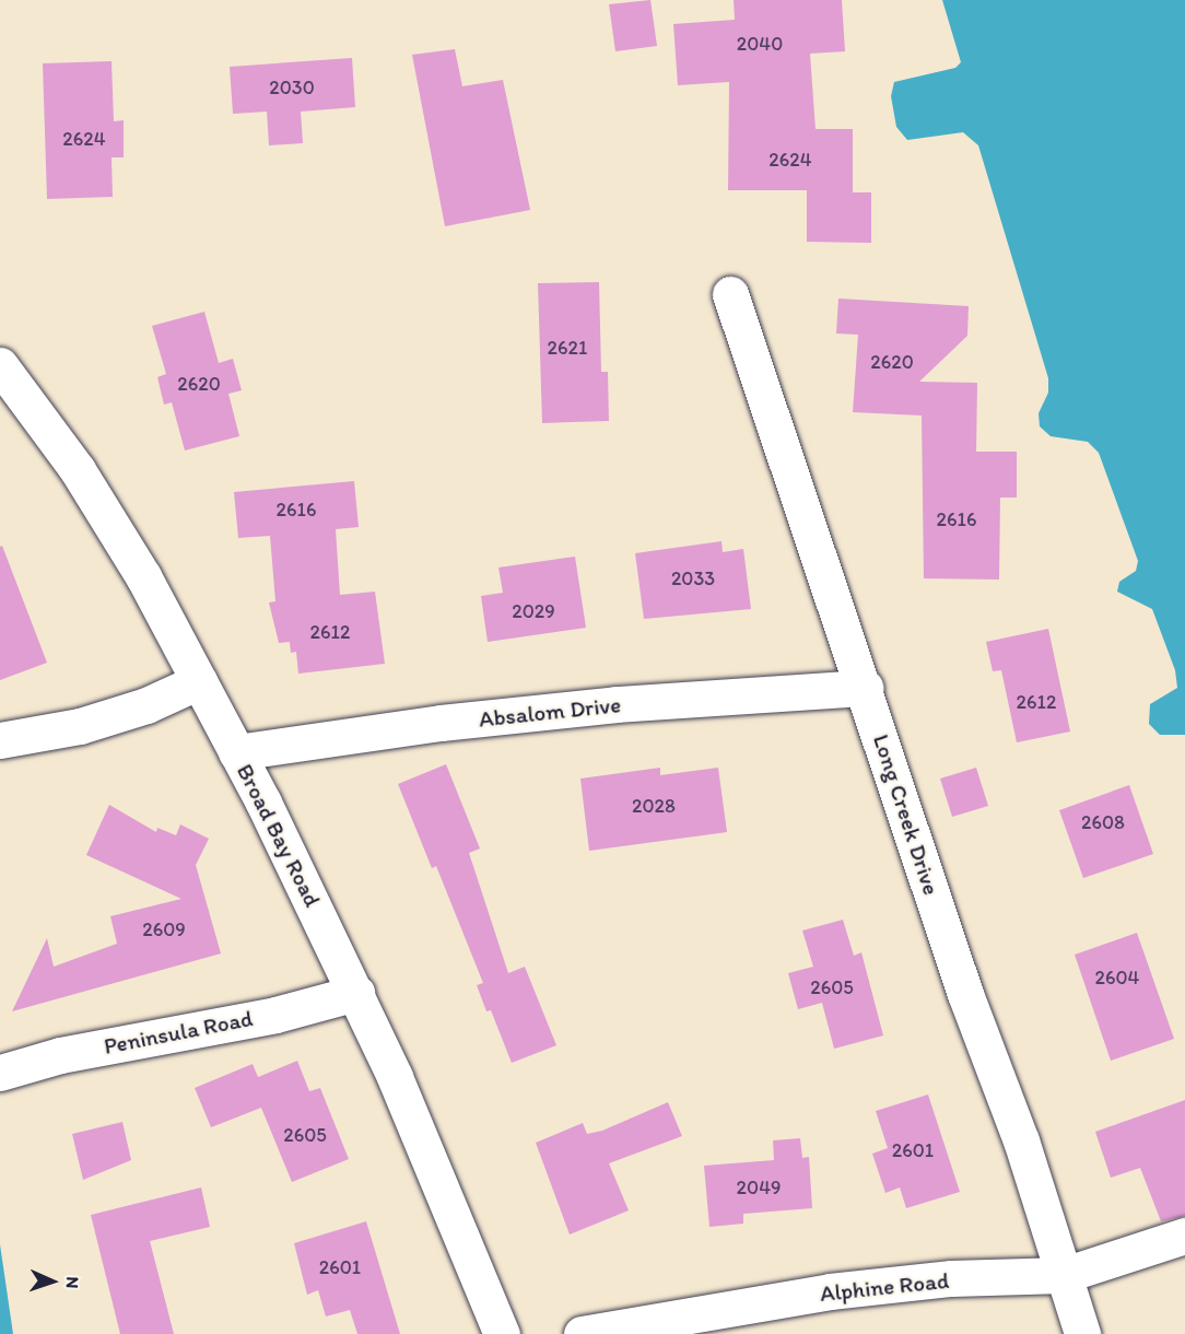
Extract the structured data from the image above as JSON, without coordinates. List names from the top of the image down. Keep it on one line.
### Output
{"streets":{"street":["Absalom Drive","Long Creek Drive","Broad Bay Road","Peninsula Road","Alphine Road"]},"crossings":[["Absalom Drive","Long Creek Drive"],["Absalom Drive","Broad Bay Road"],["Long Creek Drive","Alphine Road"],["Broad Bay Road","Peninsula Road"]],"house_numbers":["2040","2030","2624","2624","2621","2620","2620","2616","2616","2033","2029","2612","2612","2028","2608","2609","2604","2605","2605","2601","2049","2601"],"north":"right"}
